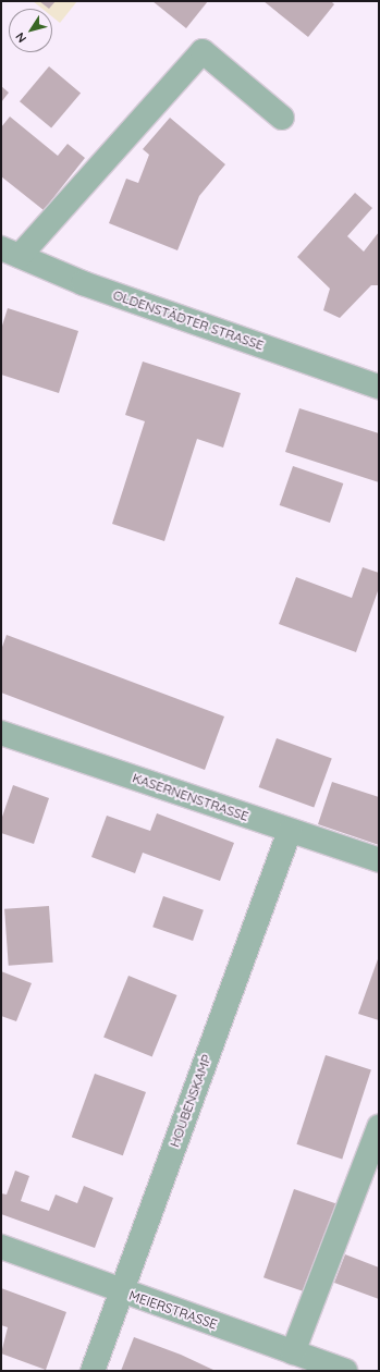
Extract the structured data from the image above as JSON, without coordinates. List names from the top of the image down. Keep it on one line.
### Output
{"streets":{"street":["OLDENSTÄDTER STRASSE","KASERNENSTRASSE","HOUBENSKAMP","MEIERSTRASSE"]},"crossings":[["KASERNENSTRASSE","HOUBENSKAMP"],["HOUBENSKAMP","MEIERSTRASSE"]],"north":"bottom left"}
